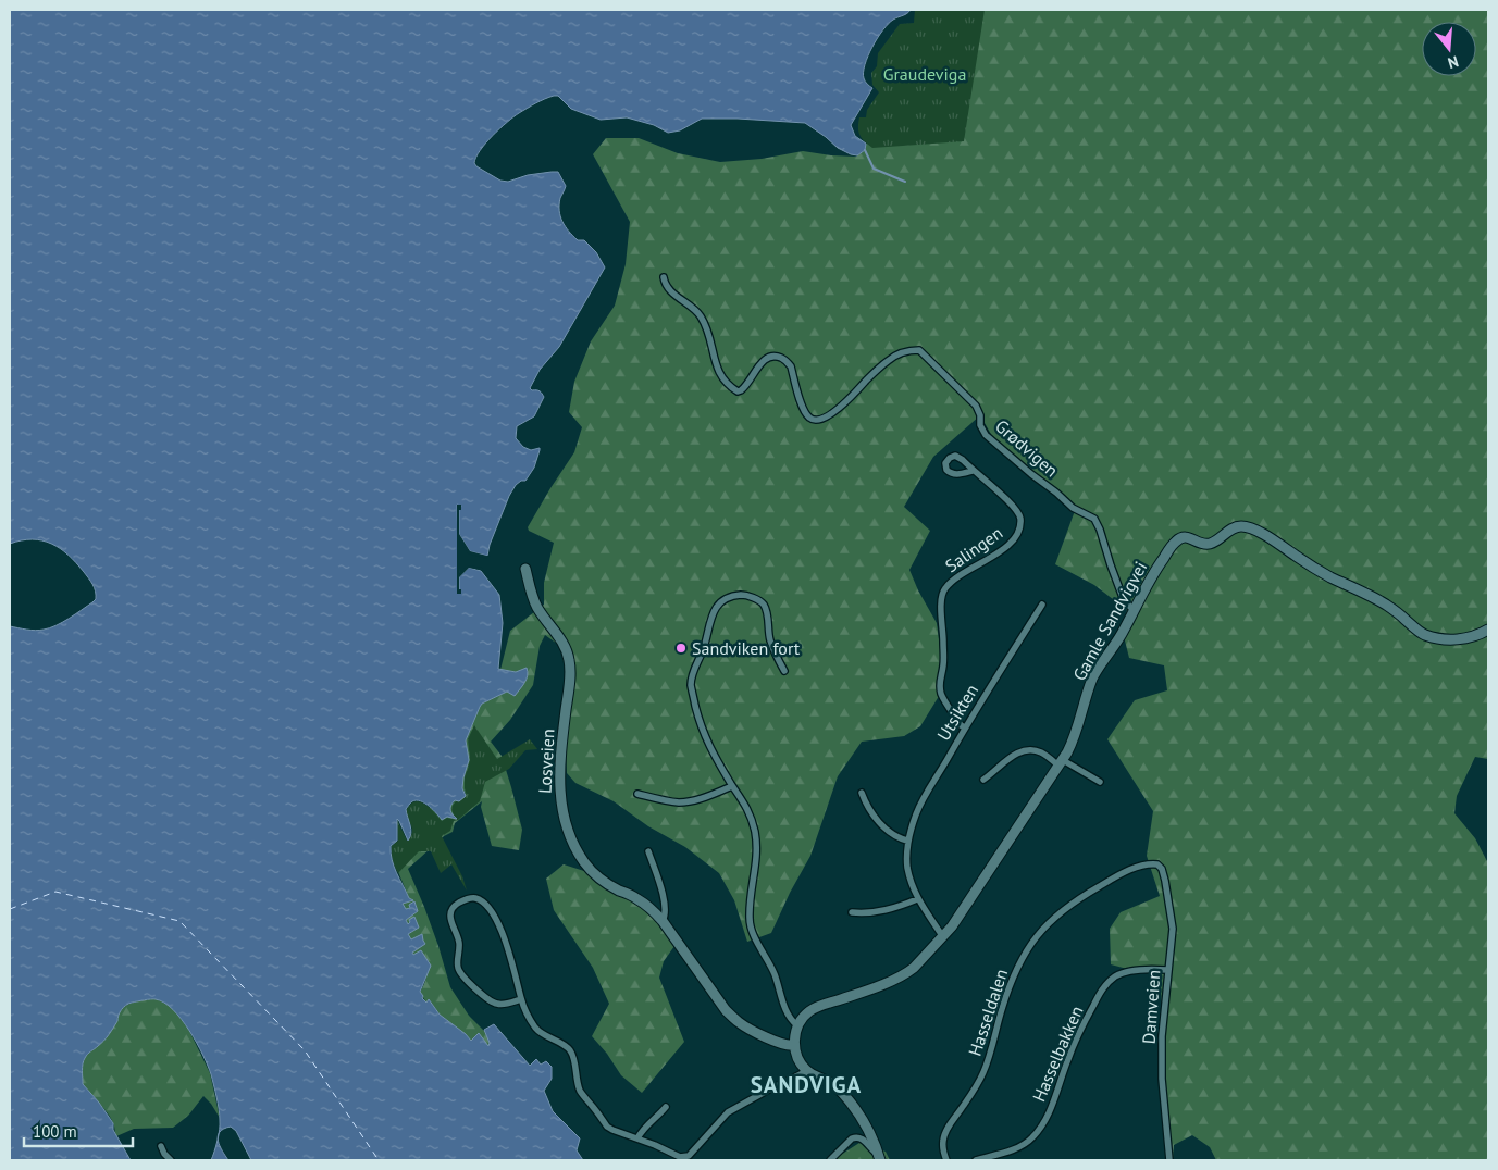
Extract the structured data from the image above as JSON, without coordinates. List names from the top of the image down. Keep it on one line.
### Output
{"streets":{"street":["Grødvigen","Salingen","Gamle Sandvigvei","Utsikten","Losveien","Damveien","Hasseldalen","Hasselbakken"]},"crossings":[["Grødvigen","Gamle Sandvigvei"],["Salingen","Utsikten"],["Gamle Sandvigvei","Utsikten"],["Damveien","Hasseldalen"],["Damveien","Hasselbakken"]],"districts":["SANDVIGA"],"parks":["Graudeviga"],"places":["Sandviken fort"],"scale_bar":"100 m","north":"bottom"}
